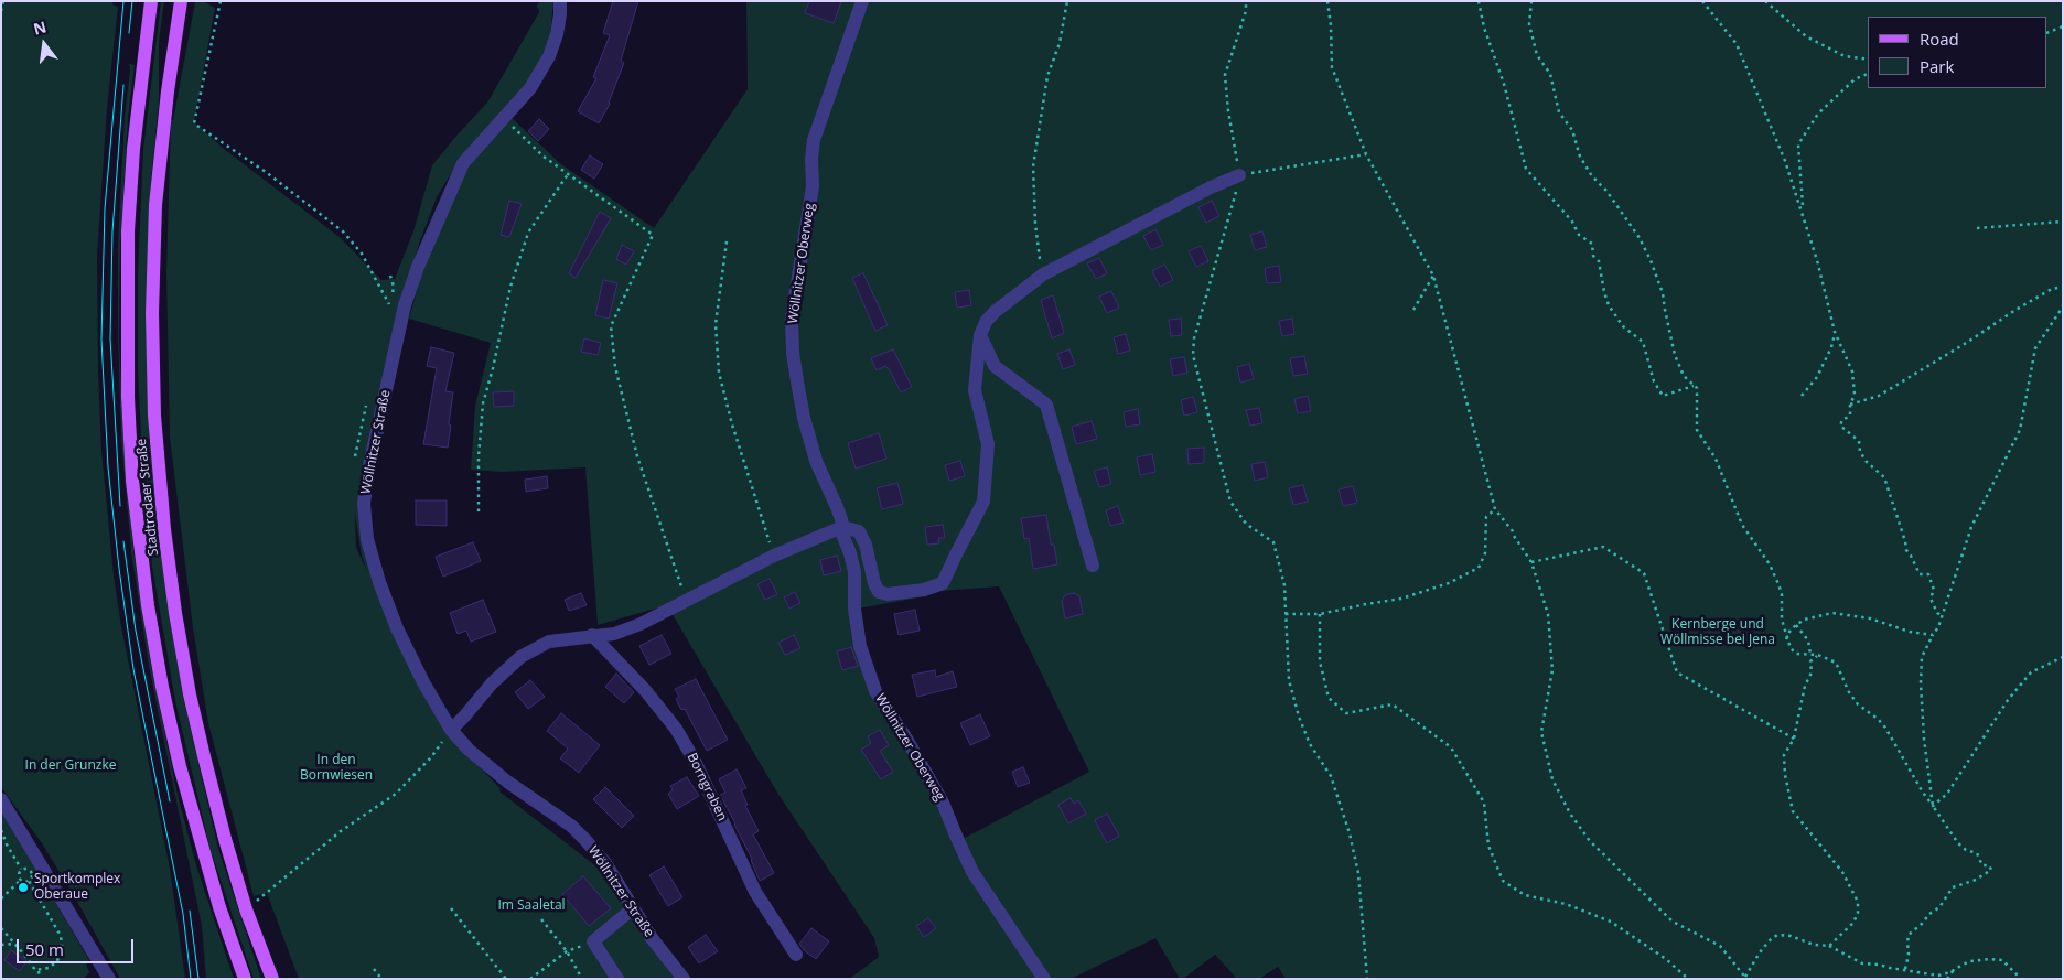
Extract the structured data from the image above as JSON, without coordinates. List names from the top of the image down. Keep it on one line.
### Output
{"streets":{"main road":["Stadtrodaer Straße"],"street":["Wöllnitzer Oberweg","Wöllnitzer Straße","Borngraben"]},"parks":["Kernberge und Wöllmisse bei Jena","In den Bornwiesen","In der Grunzke","Im Saaletal"],"places":["Sportkomplex Oberaue"],"legend":["Road","Park"],"scale_bar":"50 m","north":"top"}
